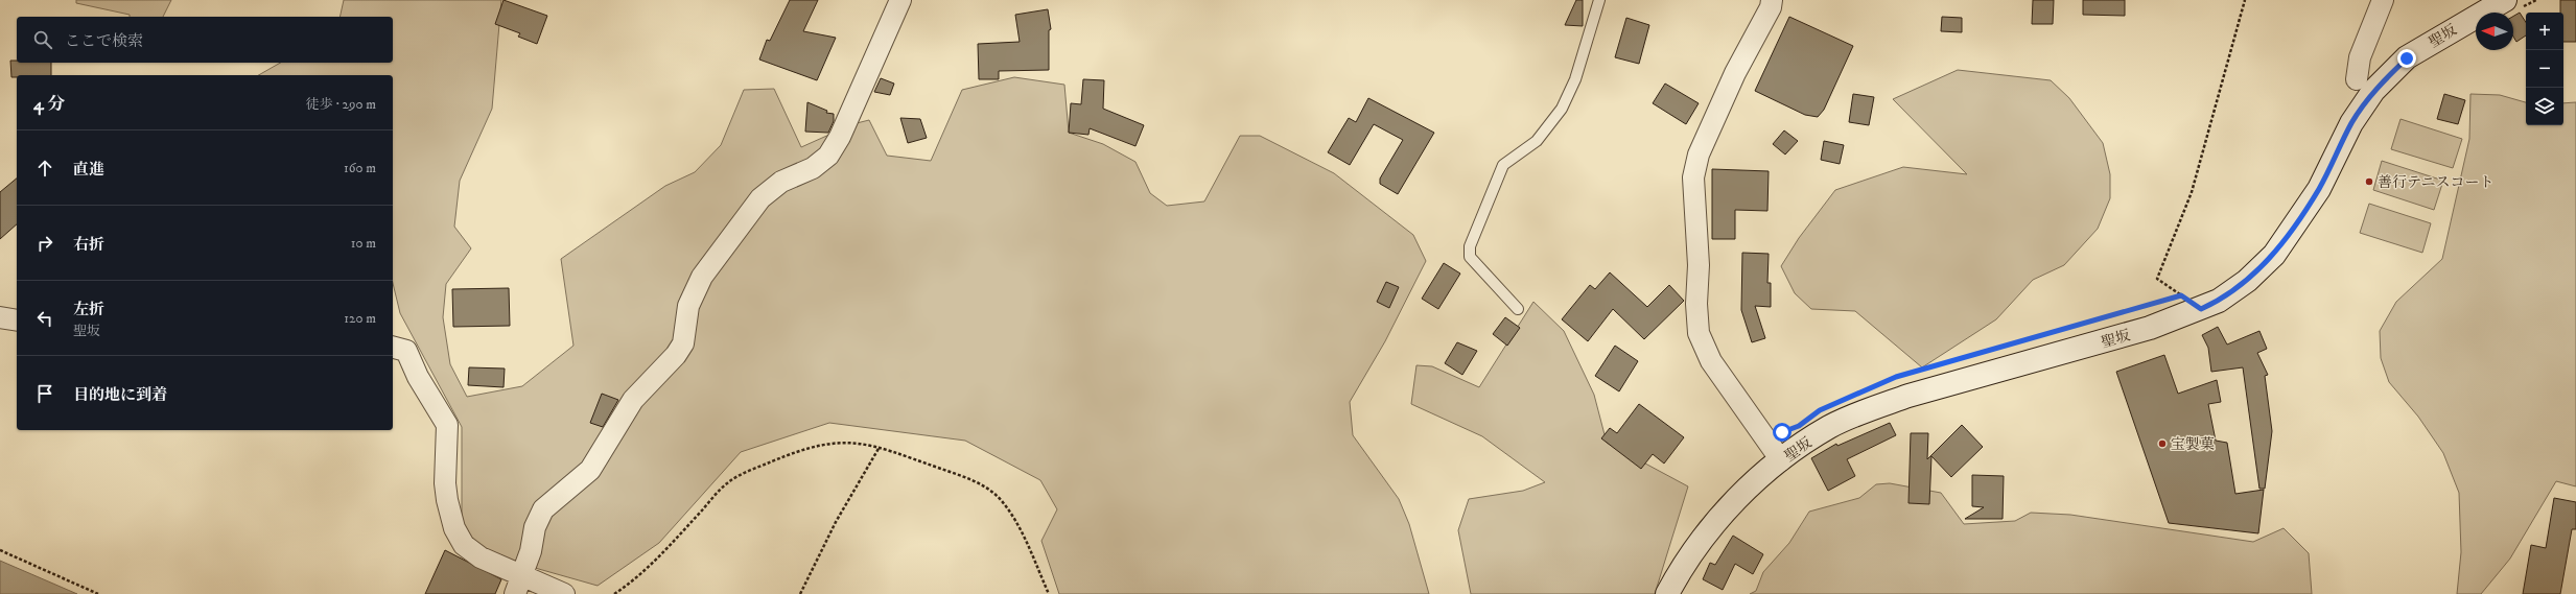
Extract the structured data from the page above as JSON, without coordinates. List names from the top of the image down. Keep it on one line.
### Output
{"streets":{"street":["聖坂"]},"places":["善行テニスコート","宝製菓"],"north":"left","page":{"map_buttons":["+","−"],"search":"ここで検索","heading":["4 分","徒歩 · 290 m"],"list":[["直進","160 m"],["右折","10 m"],["左折","聖坂","120 m"],"目的地に到着"]}}
